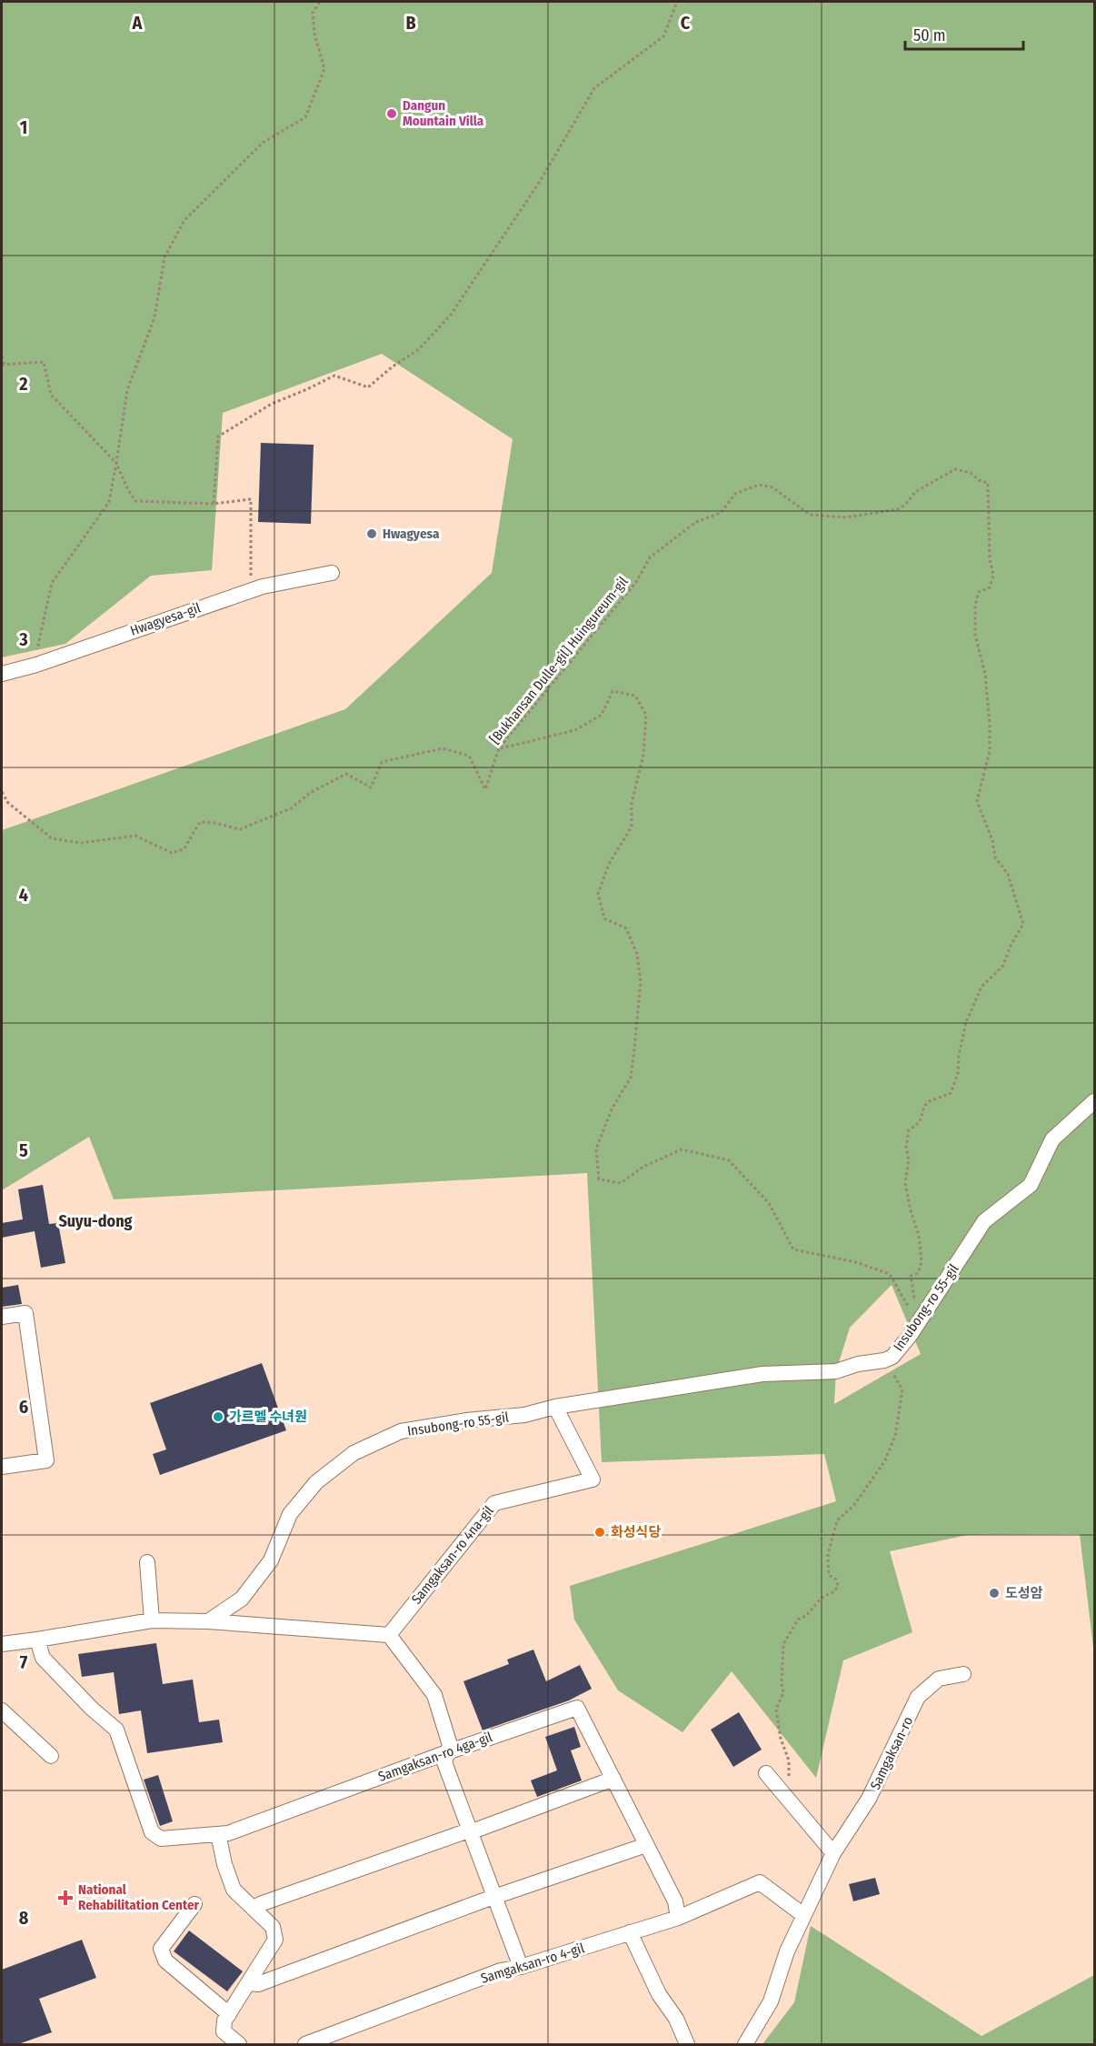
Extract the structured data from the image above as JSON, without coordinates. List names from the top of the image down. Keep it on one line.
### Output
{"streets":{"street":["Hwagyesa-gil","Insubong-ro 55-gil","Samgaksan-ro 4na-gil","Samgaksan-ro","Samgaksan-ro 4ga-gil","Samgaksan-ro 4-gil"],"path":["[Bukhansan Dulle-gil] Huingureum-gil"]},"crossings":[["Insubong-ro 55-gil","Samgaksan-ro 4na-gil"],["Samgaksan-ro","Samgaksan-ro 4-gil"],["Samgaksan-ro 4ga-gil","Samgaksan-ro 4-gil"]],"districts":["Suyu-dong"],"places":{"other":["Dangun Mountain Villa","Hwagyesa","가르멜 수녀원","화성식당","도성암"],"health":["National Rehabilitation Center"]},"scale_bar":"50 m","grid":{"columns":["A","B","C"],"rows":["1","2","3","4","5","6","7","8"]}}
